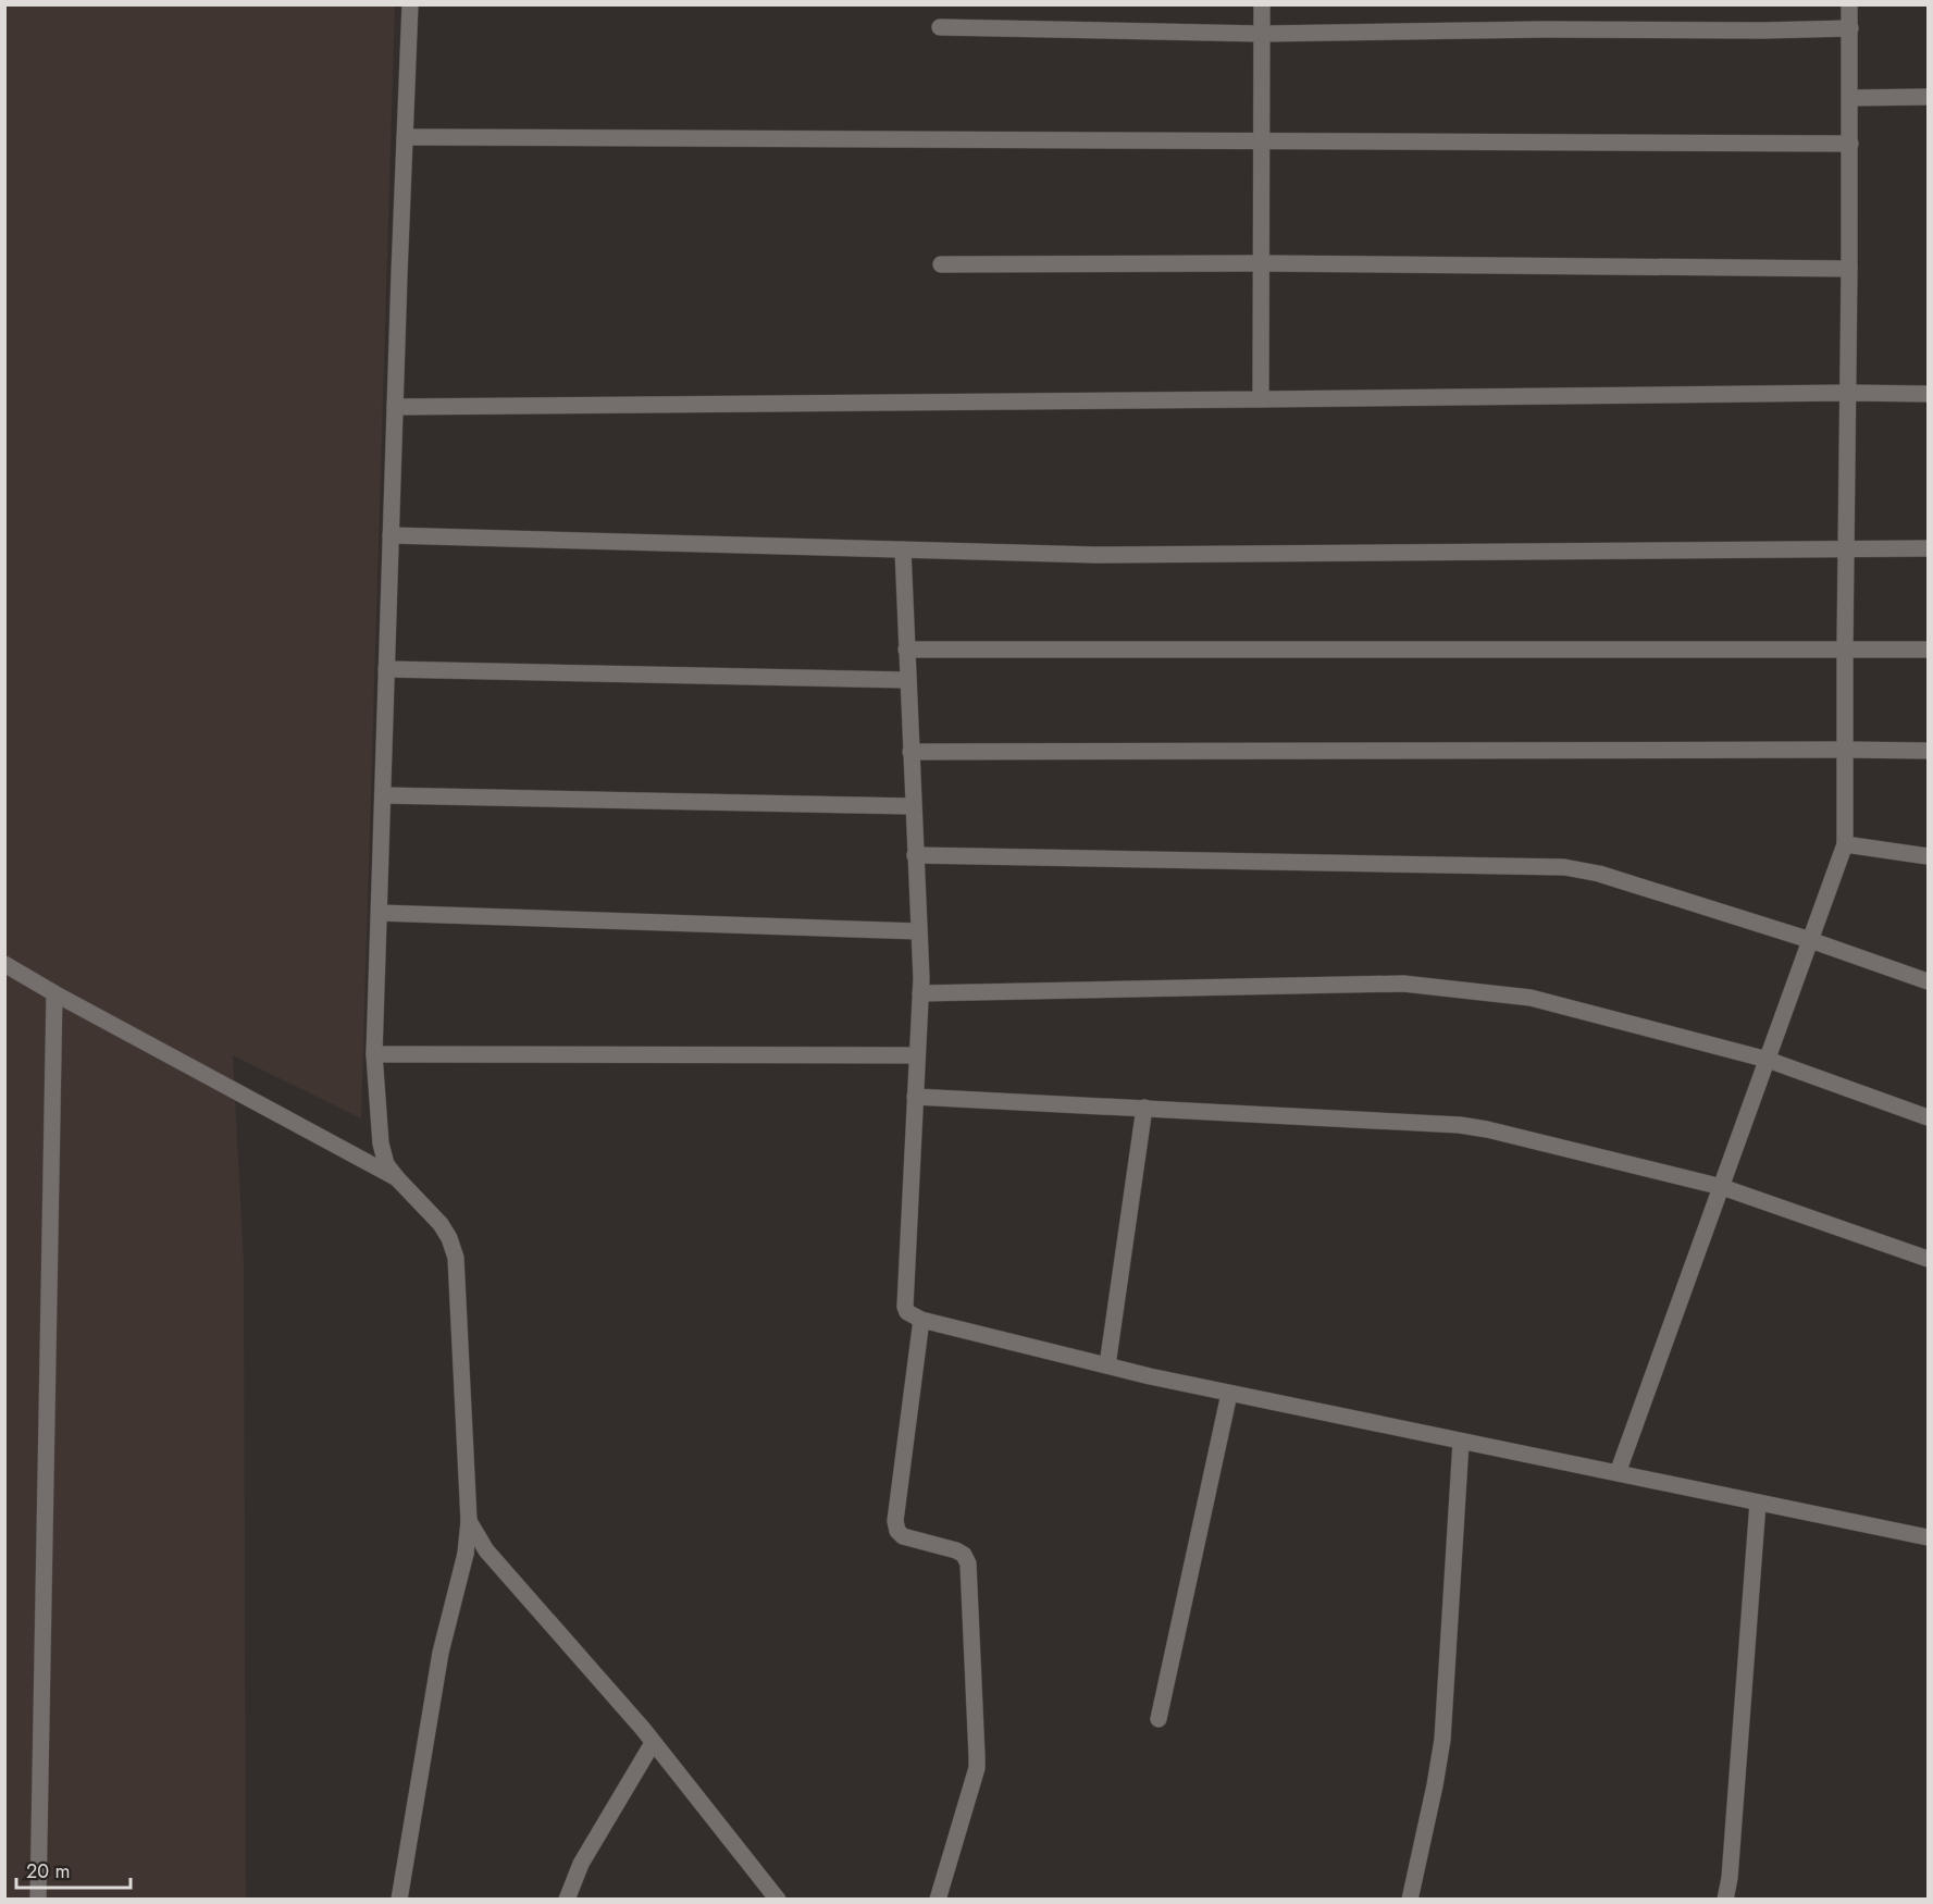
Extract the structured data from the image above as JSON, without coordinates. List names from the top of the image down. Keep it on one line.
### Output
{"scale_bar":"20 m"}
